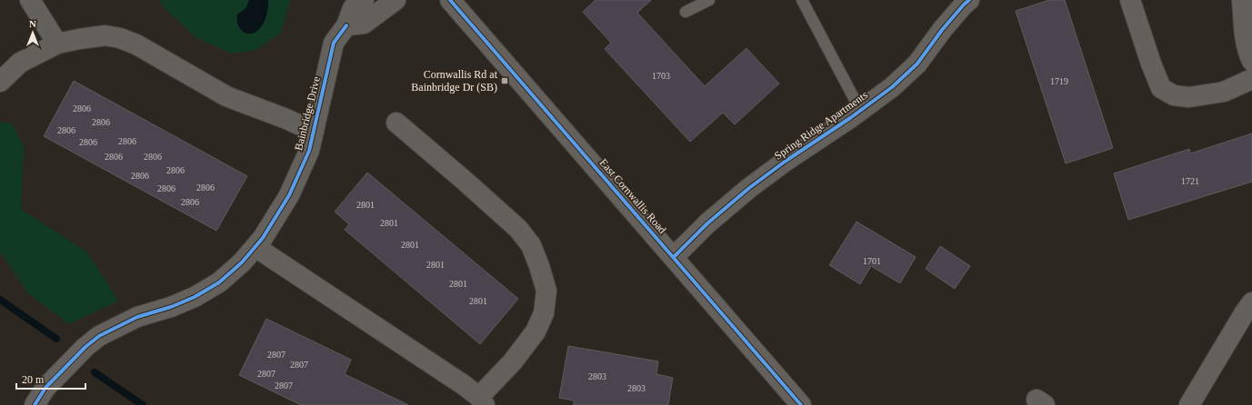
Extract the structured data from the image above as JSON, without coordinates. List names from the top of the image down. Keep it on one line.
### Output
{"streets":{"street":["Bainbridge Drive","Spring Ridge Apartments","East Cornwallis Road"]},"crossings":[["Spring Ridge Apartments","East Cornwallis Road"]],"places":{"transit":["Cornwallis Rd at Bainbridge Dr (SB)"]},"house_numbers":["1703","1719","2806","2806","2806","2806","2806","2806","2806","2806","2806","1721","2806","2806","2806","2801","2801","2801","1701","2801","2801","2801","2807","2807","2807","2803","2807","2803"],"scale_bar":"20 m","north":"top"}
